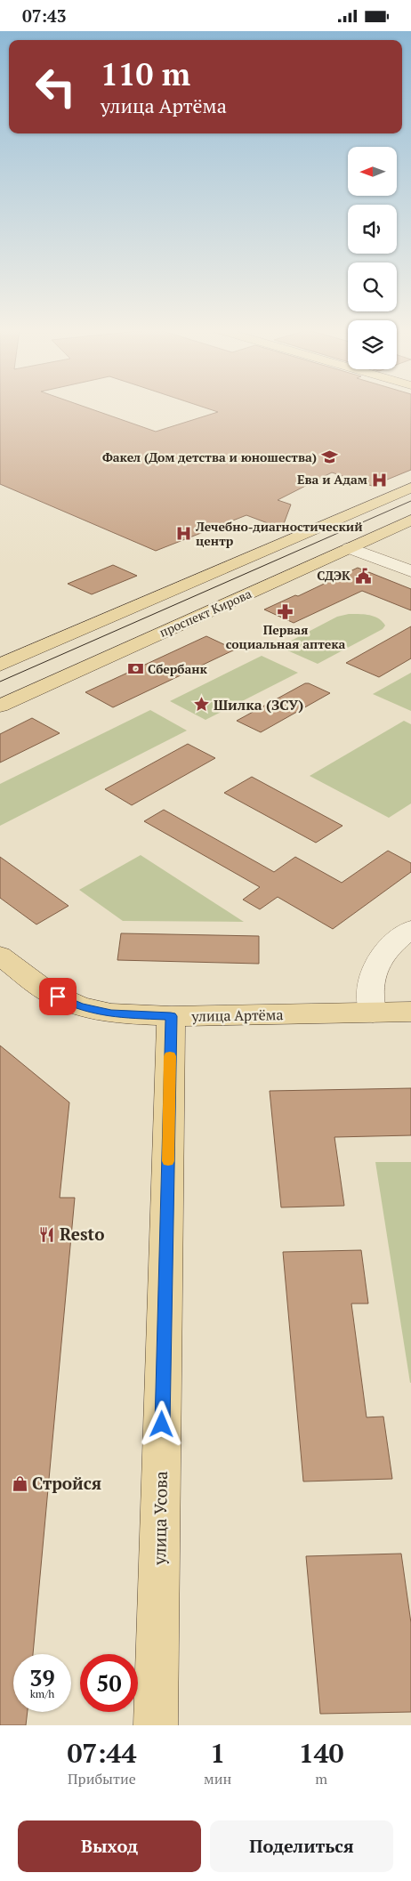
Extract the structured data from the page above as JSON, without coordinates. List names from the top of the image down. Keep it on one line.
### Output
{"streets":{"main road":["проспект Кирова","улица Артёма","улица Усова"]},"crossings":[["улица Артёма","улица Усова"]],"places":{"school or university":["Факел (Дом детства и юношества)"],"hospital":["Ева и Адам","Лечебно-диагностический центр"],"public building":["СДЭК"],"pharmacy":["Первая социальная аптека"],"bank":["Сбербанк"],"place":["Шилка (ЗСУ)"],"restaurant":["Resto"],"shop":["Стройся"]},"north":"left","page":{"status":"07:43","turn":["110 m","улица Артёма"],"speed":"39 km/h","limit":"50","eta":["07:44","Прибытие","1","мин","140","m"],"buttons":["Выход","Поделиться"]}}
